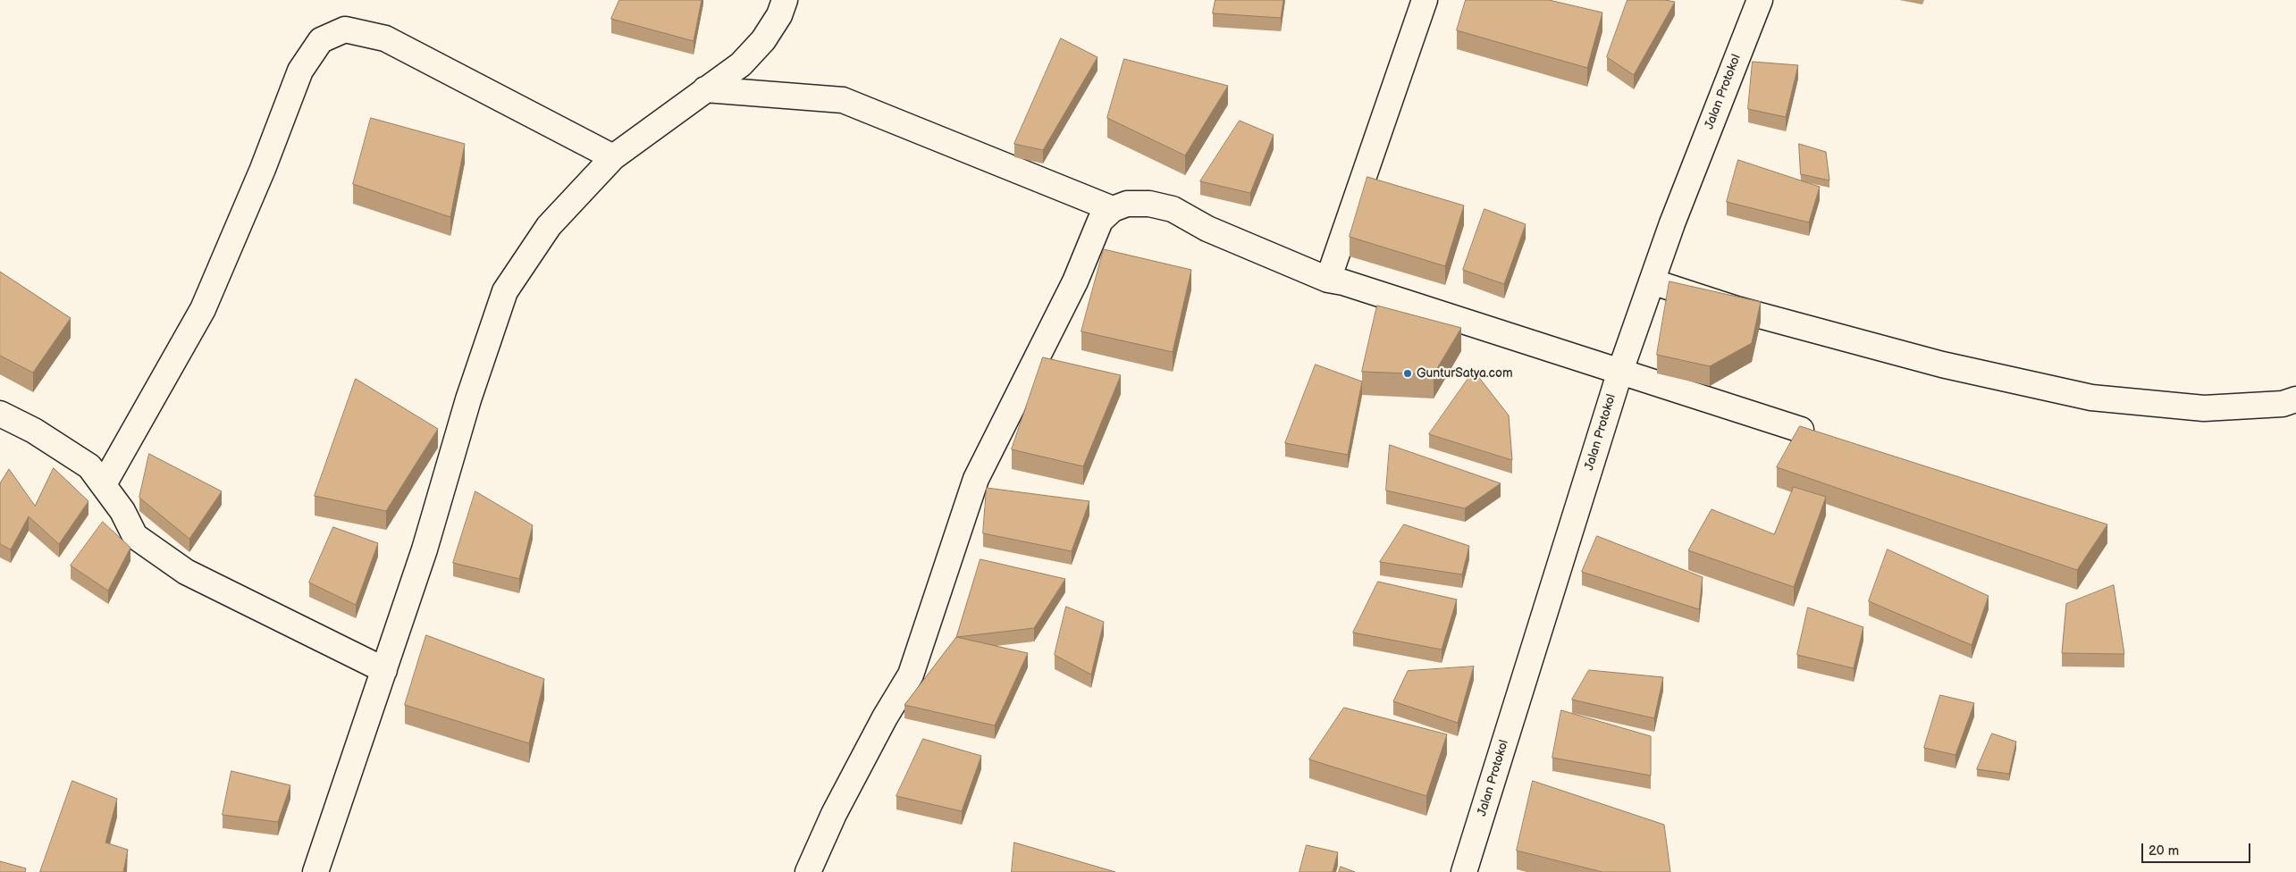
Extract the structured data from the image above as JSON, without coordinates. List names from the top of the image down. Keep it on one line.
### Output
{"streets":{"street":["Jalan Protokol"]},"places":["GunturSatya.com"],"scale_bar":"20 m"}
